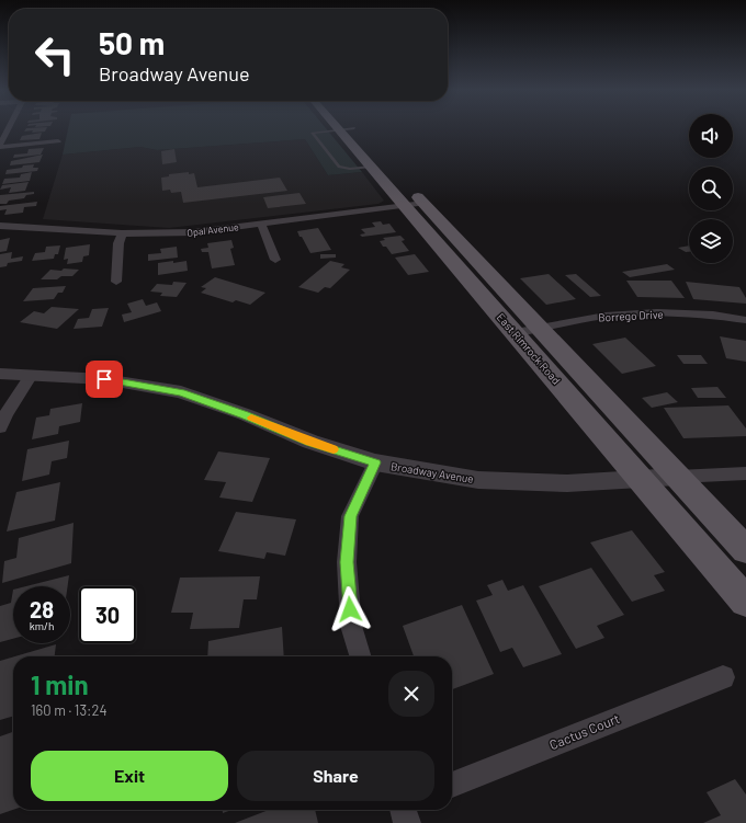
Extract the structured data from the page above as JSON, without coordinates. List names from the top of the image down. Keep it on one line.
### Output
{"streets":{"main road":["East Rimrock Road"],"street":["Opal Avenue","Borrego Drive","Broadway Avenue","Cactus Court"]},"crossings":[["Opal Avenue","East Rimrock Road"],["Borrego Drive","East Rimrock Road"],["East Rimrock Road","Broadway Avenue"]],"page":{"turn":["50 m","Broadway Avenue"],"speed":"28 km/h","limit":"30","heading":["1 min","160 m · 13:24"],"buttons":["Exit","Share"]}}
